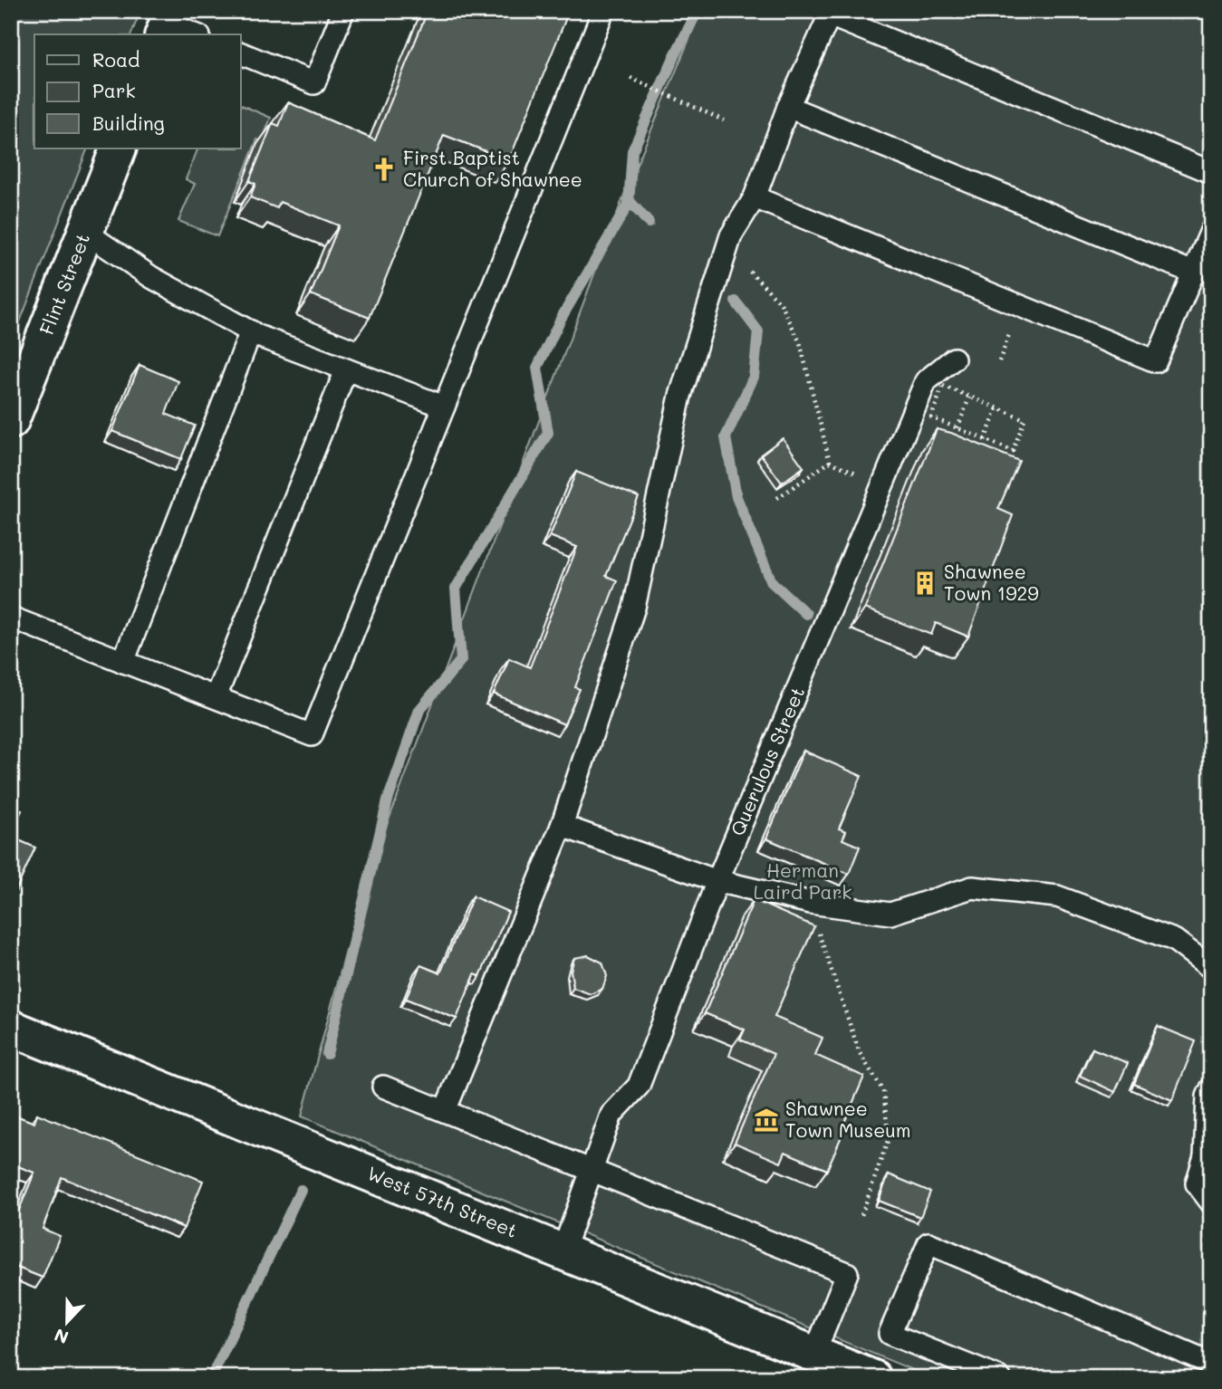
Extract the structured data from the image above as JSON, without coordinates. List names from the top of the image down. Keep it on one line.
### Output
{"streets":{"street":["Flint Street","West 57th Street"],"lane":["Querulous Street"]},"crossings":[["Querulous Street","West 57th Street"]],"parks":["Herman Laird Park"],"places":{"church":["First Baptist Church of Shawnee"],"building":["Shawnee Town 1929"],"museum":["Shawnee Town Museum"]},"legend":["Road","Park","Building"],"north":"bottom"}
